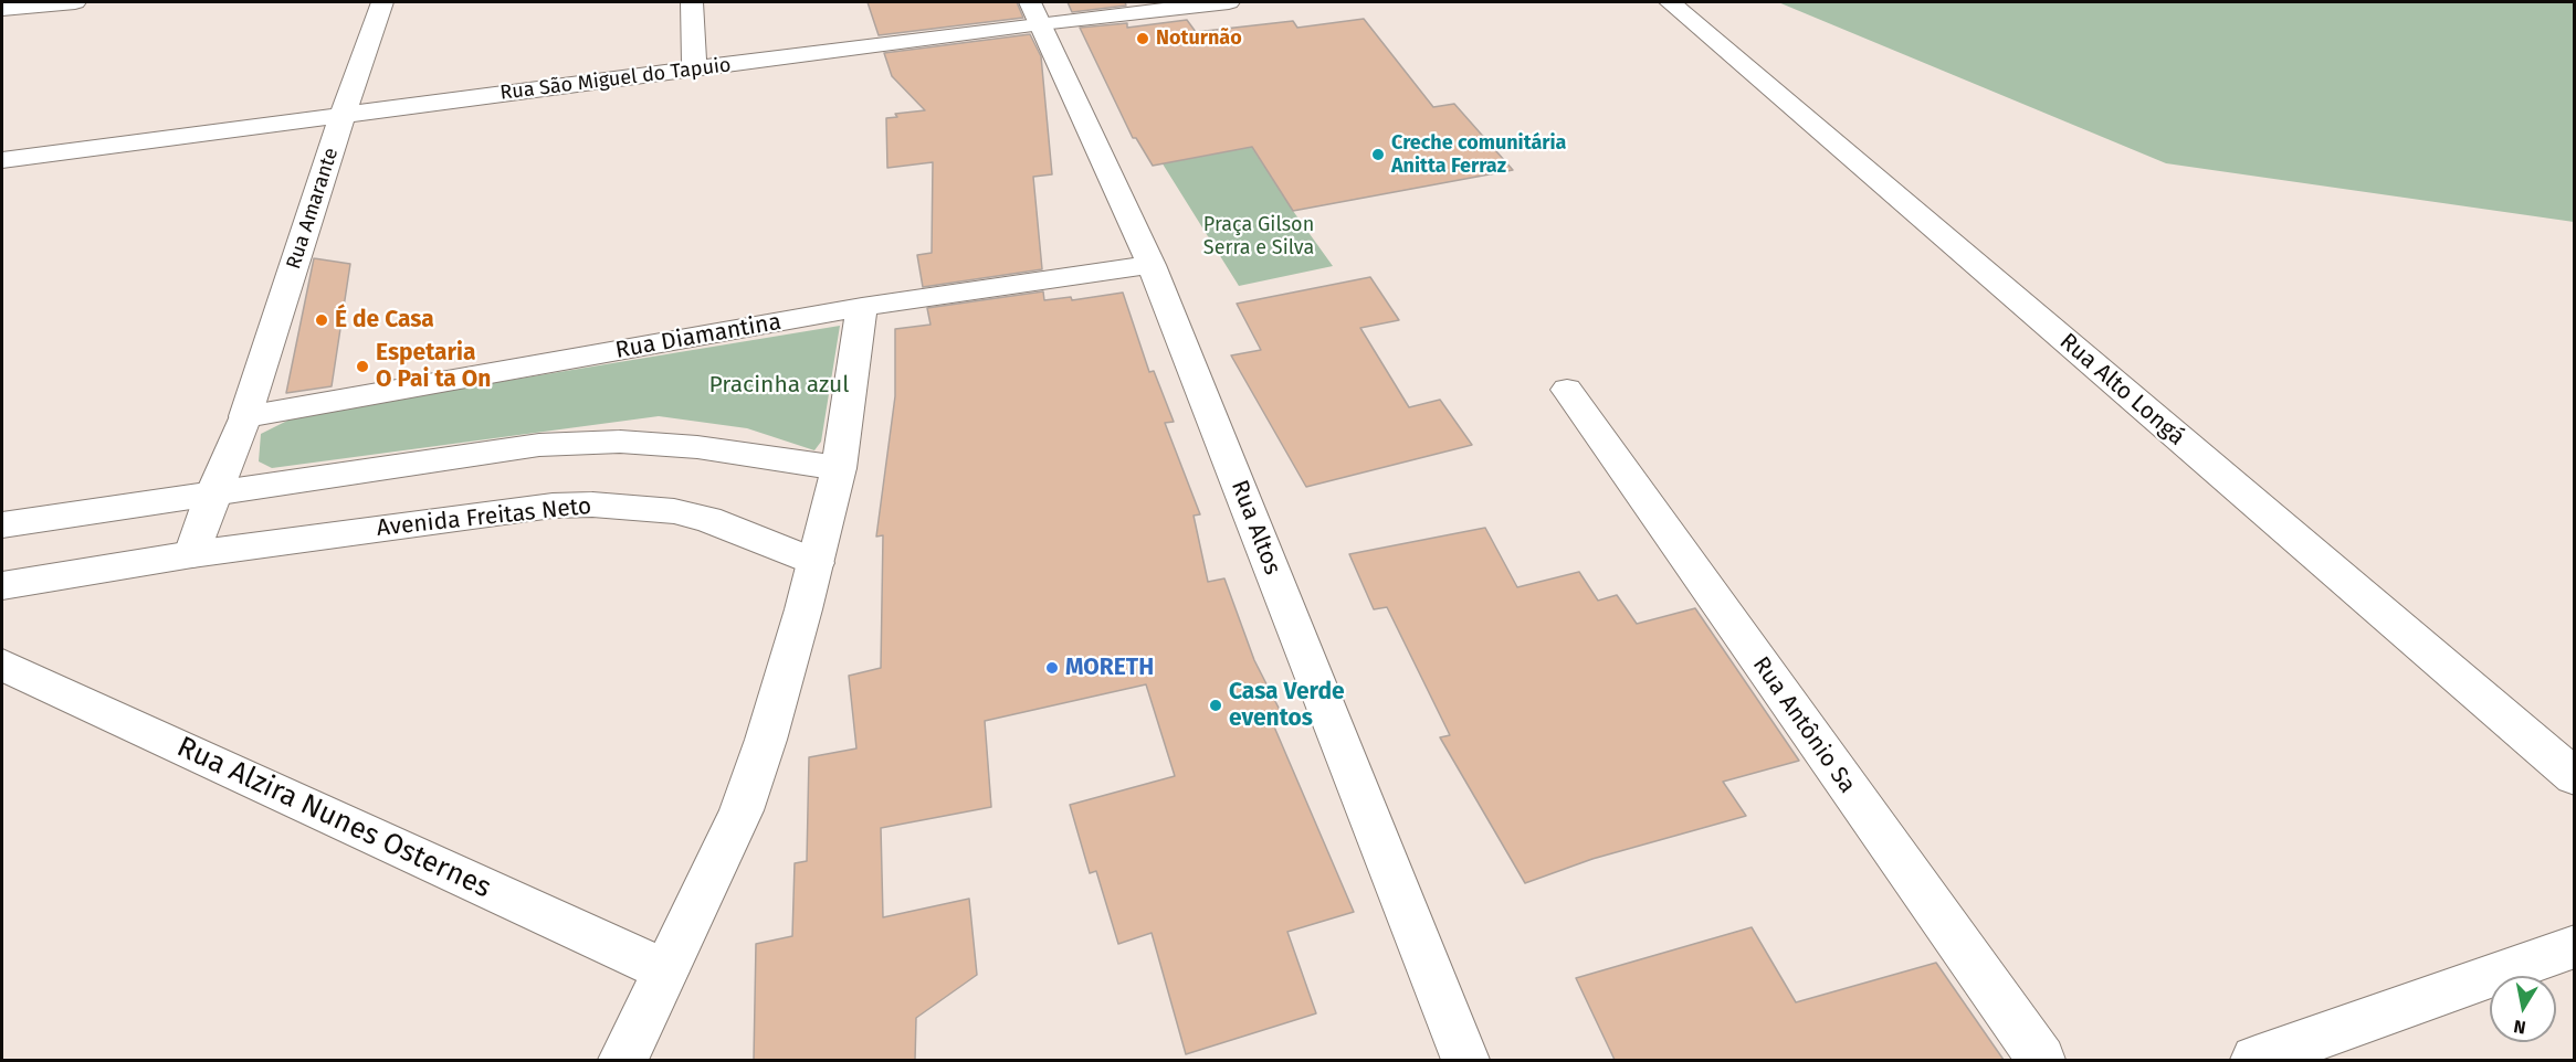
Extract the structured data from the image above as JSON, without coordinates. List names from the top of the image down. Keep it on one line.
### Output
{"streets":{"street":["Rua São Miguel do Tapuio","Rua Amarante","Rua Diamantina","Rua Alto Longá","Avenida Freitas Neto","Rua Altos","Rua Antônio Sa","Rua Alzira Nunes Osternes"]},"crossings":[["Rua São Miguel do Tapuio","Rua Amarante"],["Rua São Miguel do Tapuio","Rua Altos"],["Rua Amarante","Rua Diamantina"],["Rua Amarante","Avenida Freitas Neto"],["Rua Diamantina","Rua Altos"]],"parks":["Praça Gilson Serra e Silva","Pracinha azul"],"places":["Noturnão","Creche comunitária Anitta Ferraz","É de Casa","Espetaria O Pai ta On","MORETH","Casa Verde eventos"],"north":"bottom"}
